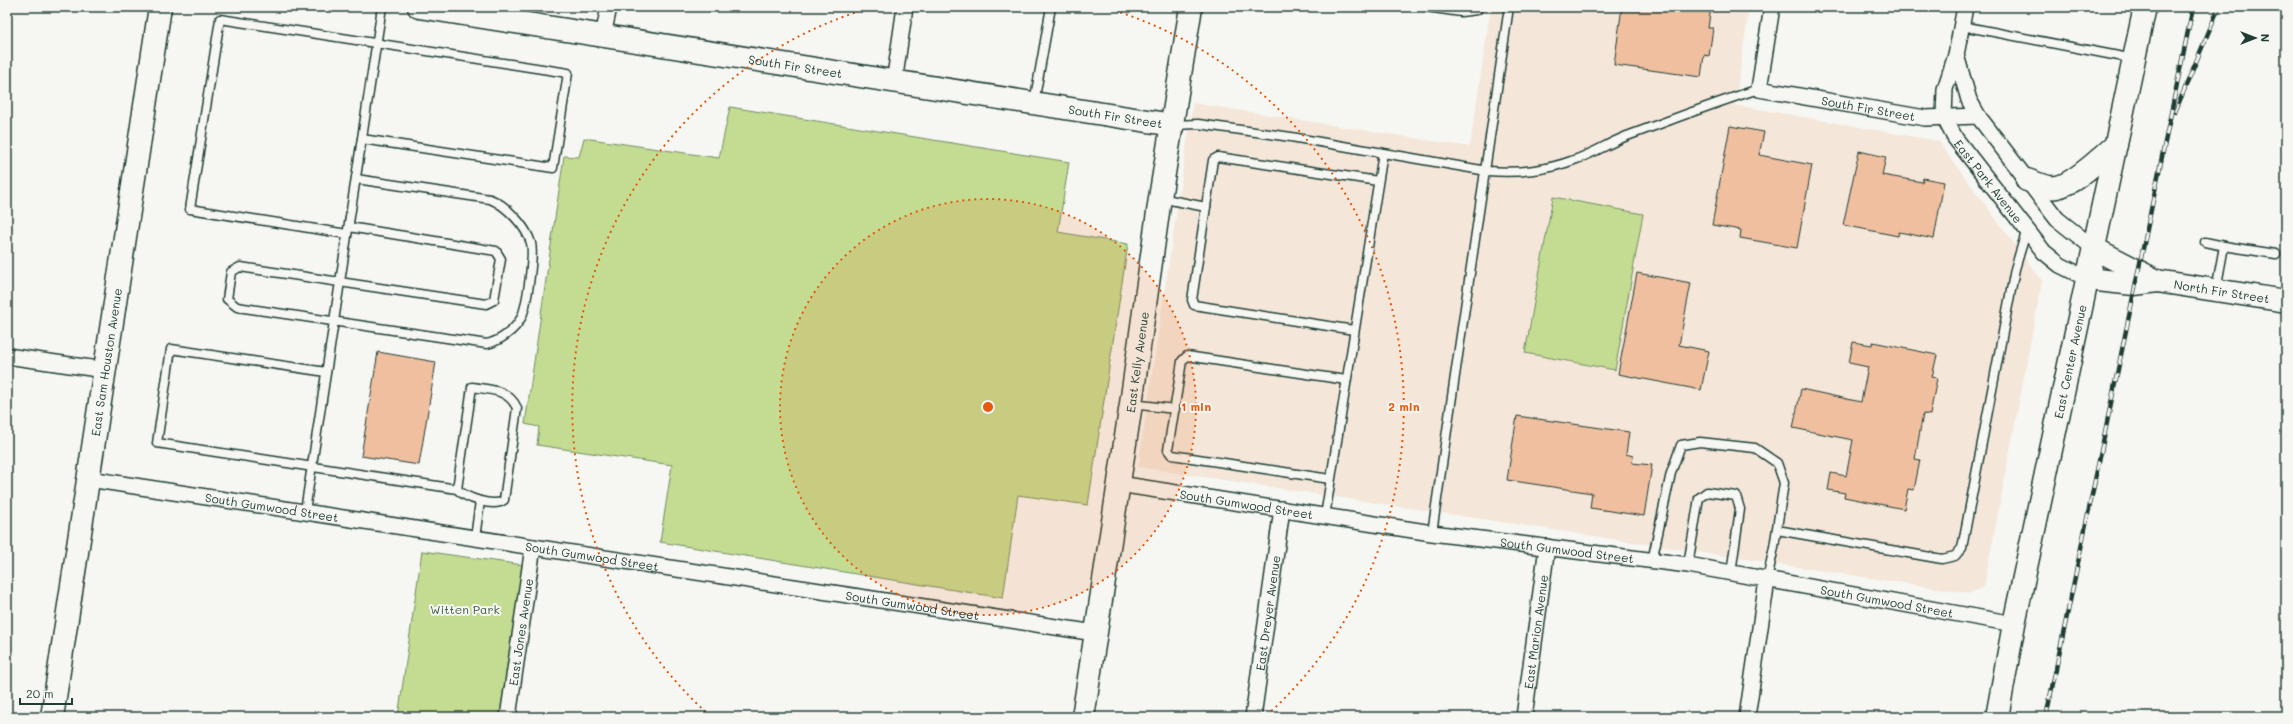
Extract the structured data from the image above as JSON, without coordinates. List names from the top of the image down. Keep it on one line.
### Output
{"streets":{"street":["South Fir Street","East Park Avenue","North Fir Street","East Sam Houston Avenue","East Kelly Avenue","East Center Avenue","South Gumwood Street","East Dreyer Avenue","East Jones Avenue","East Marion Avenue"]},"crossings":[["South Fir Street","East Park Avenue"],["South Fir Street","East Kelly Avenue"],["East Park Avenue","North Fir Street"],["East Park Avenue","East Center Avenue"],["North Fir Street","East Center Avenue"],["East Sam Houston Avenue","South Gumwood Street"],["East Kelly Avenue","South Gumwood Street"],["East Center Avenue","South Gumwood Street"],["South Gumwood Street","East Dreyer Avenue"],["South Gumwood Street","East Jones Avenue"],["South Gumwood Street","East Marion Avenue"]],"parks":["Witten Park"],"scale_bar":"20 m","north":"right","rings":["1 min","2 min"]}
